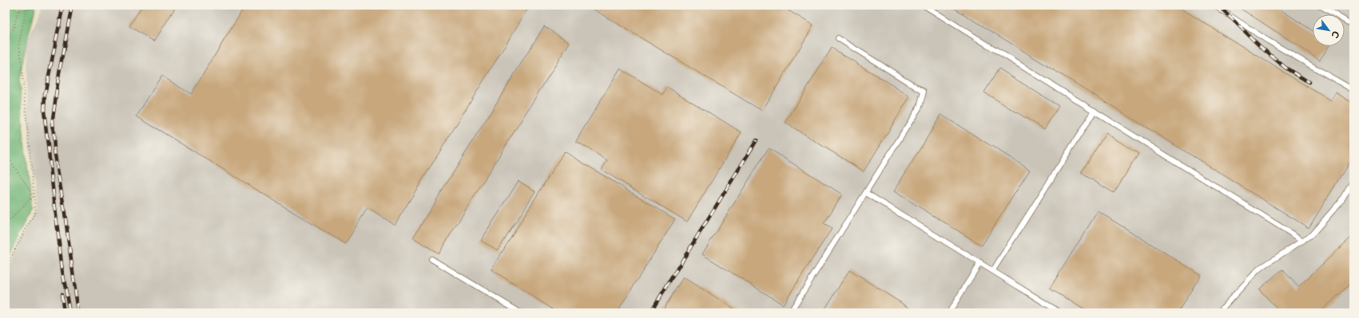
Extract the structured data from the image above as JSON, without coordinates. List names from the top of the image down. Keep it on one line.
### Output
{"north":"bottom right"}
